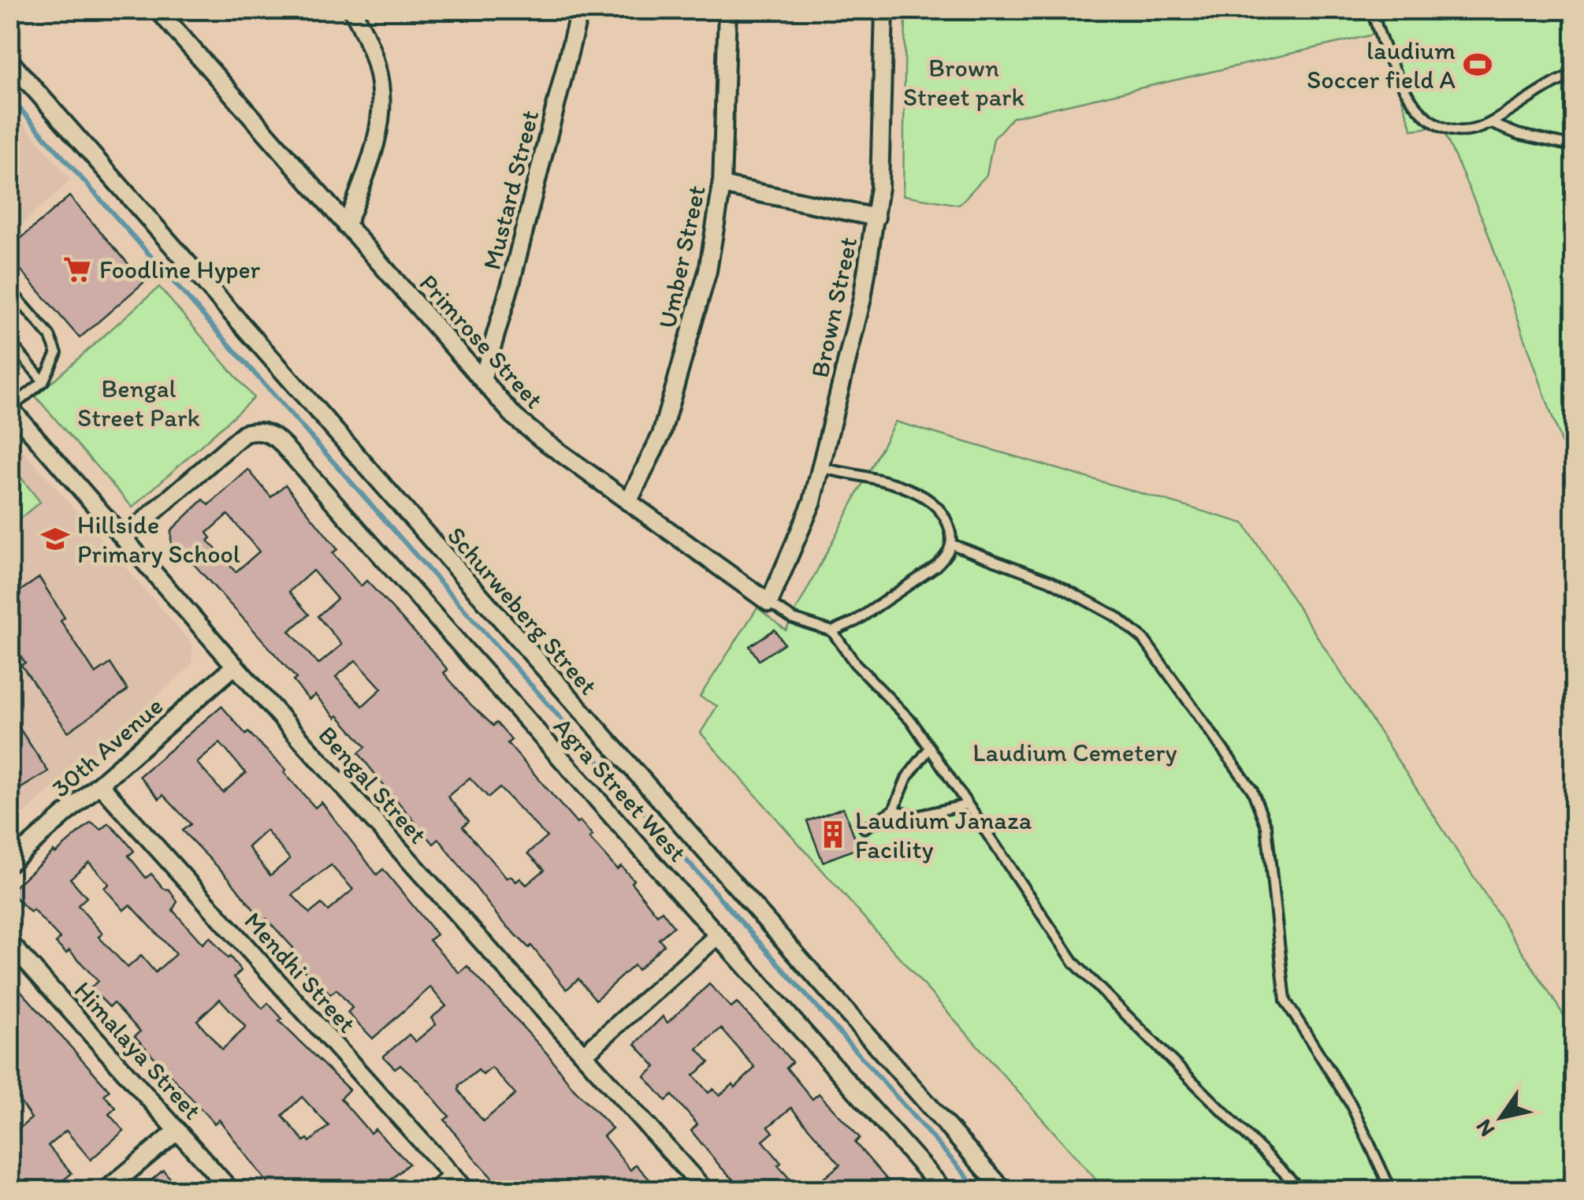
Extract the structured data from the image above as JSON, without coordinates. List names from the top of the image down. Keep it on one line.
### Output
{"streets":{"street":["Mustard Street","Umber Street","Brown Street","Primrose Street","Schurweberg Street","30th Avenue","Bengal Street","Agra Street West","Mendhi Street","Himalaya Street"]},"crossings":[["Mustard Street","Primrose Street"],["Umber Street","Primrose Street"],["Brown Street","Primrose Street"],["30th Avenue","Bengal Street"],["30th Avenue","Mendhi Street"],["Bengal Street","Agra Street West"]],"parks":["Brown Street park","Bengal Street Park","Laudium Cemetery"],"places":{"sports":["laudium Soccer field A"],"supermarket":["Foodline Hyper"],"school or university":["Hillside Primary School"],"building":["Laudium Janaza Facility"]},"north":"bottom left"}
